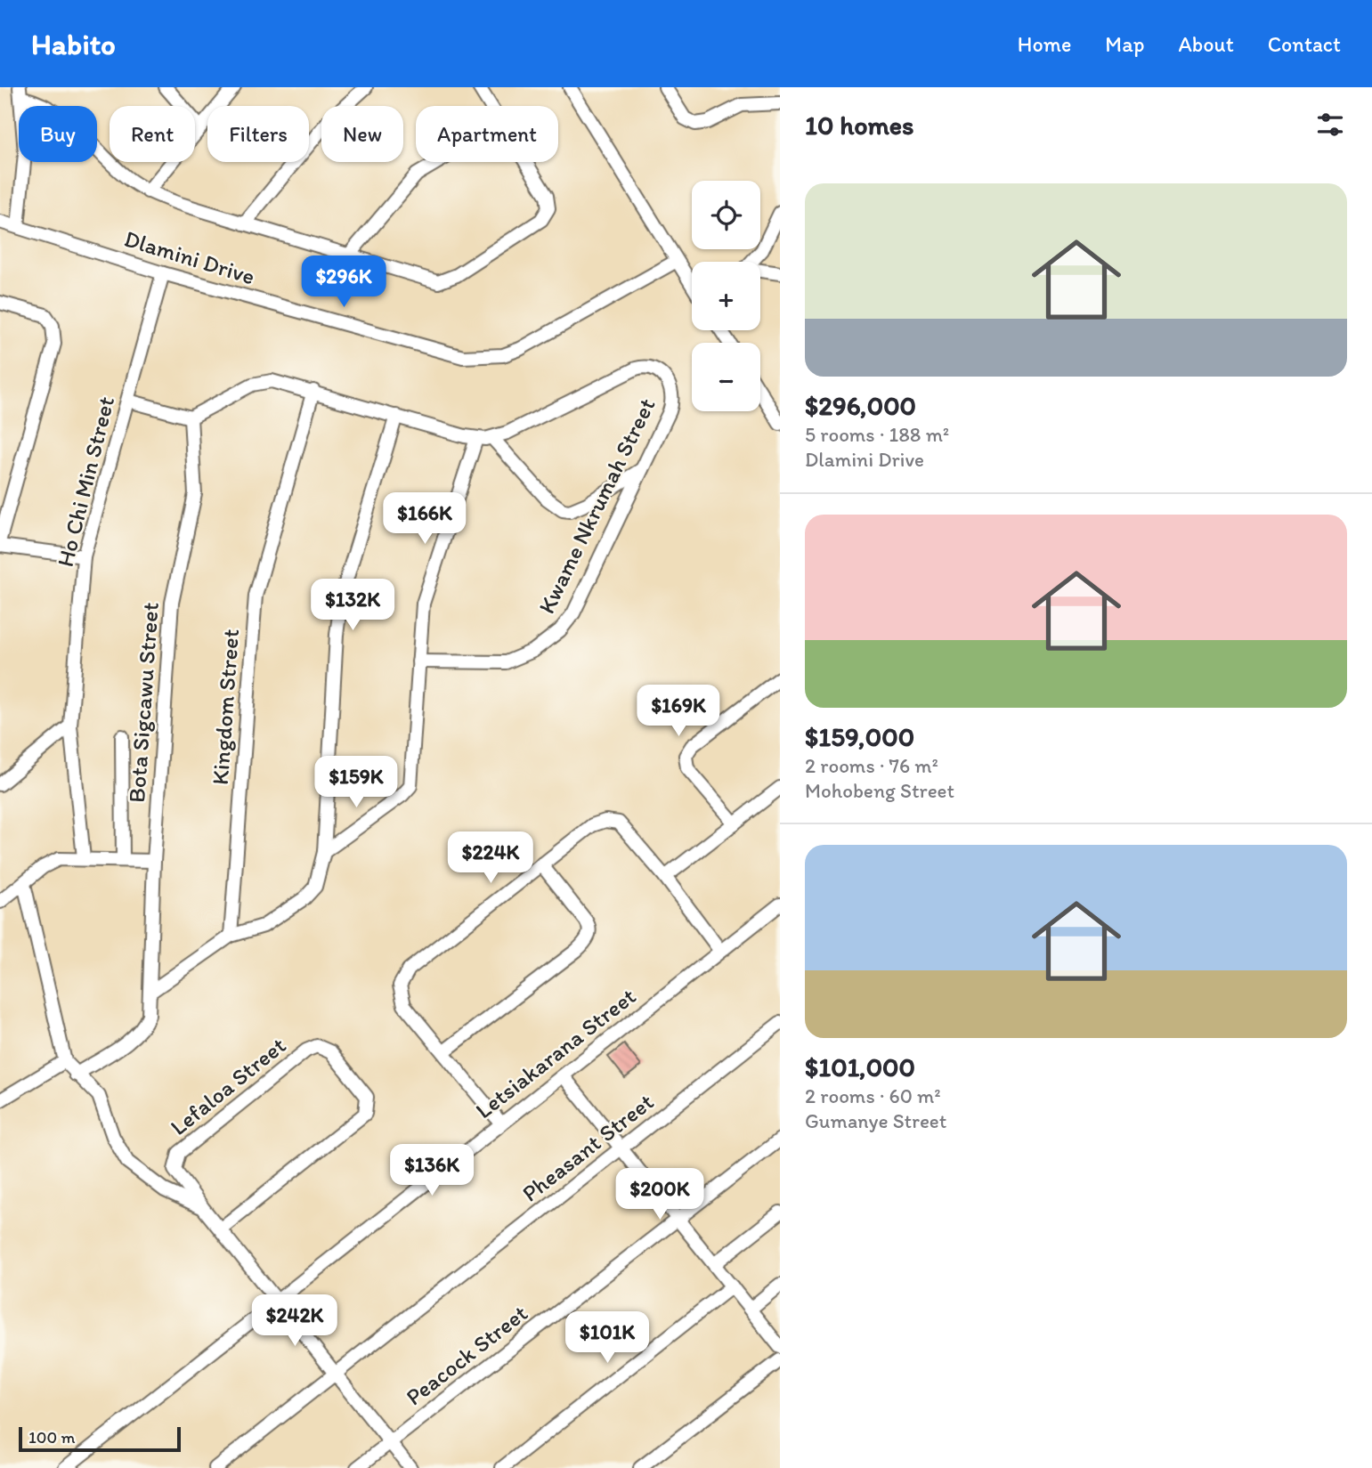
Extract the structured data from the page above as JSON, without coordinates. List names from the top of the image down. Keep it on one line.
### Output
{"streets":{"street":["Dlamini Drive","Ho Chi Min Street","Kwame Nkrumah Street","Bota Sigcawu Street","Kingdom Street","Letsiakarana Street","Lefaloa Street","Pheasant Street","Peacock Street"]},"crossings":[["Dlamini Drive","Ho Chi Min Street"],["Kwame Nkrumah Street","Bota Sigcawu Street"],["Kwame Nkrumah Street","Kingdom Street"]],"scale_bar":"100 m","page":{"header":"Habito","nav":["Home","Map","About","Contact"],"heading":"10 homes","chip":["Buy","Rent","Filters","New","Apartment"],"list":[{"name":"$296,000","note":"5 rooms · 188 m² · Dlamini Drive"},{"name":"$159,000","note":"2 rooms · 76 m² · Mohobeng Street"},{"name":"$101,000","note":"2 rooms · 60 m² · Gumanye Street"}],"map_buttons":["+","−"],"price":["$296K","$166K","$132K","$169K","$159K","$224K","$136K","$200K","$242K","$101K"],"scale":"100 m"}}
